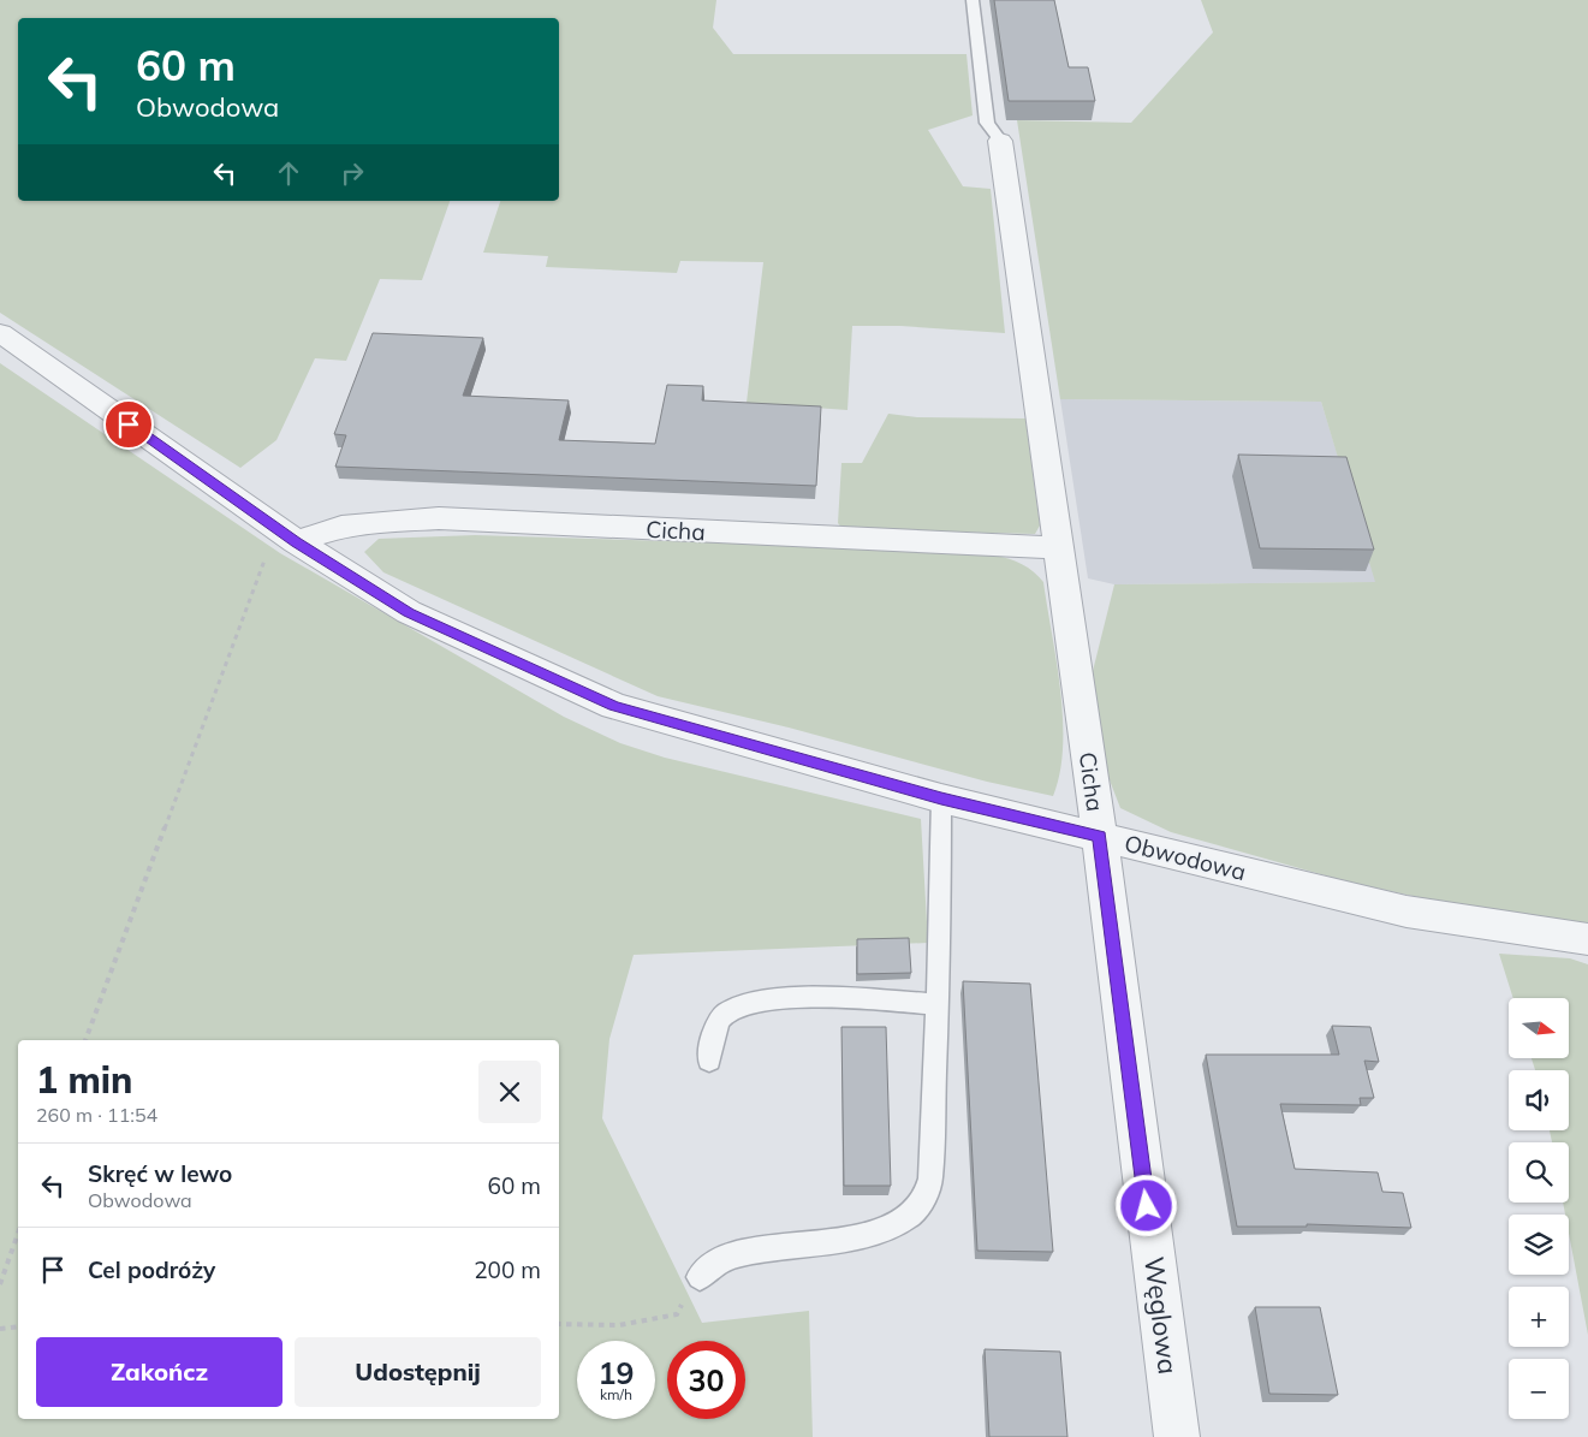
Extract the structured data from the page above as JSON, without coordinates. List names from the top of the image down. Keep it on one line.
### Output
{"streets":{"street":["Cicha","Obwodowa","Węglowa"]},"crossings":[["Cicha","Obwodowa"],["Cicha","Węglowa"],["Obwodowa","Węglowa"]],"north":"right","page":{"turn":["60 m","Obwodowa"],"map_buttons":["+","−"],"heading":["1 min","260 m · 11:54"],"list":[{"name":"Skręć w lewo","note":"Obwodowa","value":"60 m"},{"name":"Cel podróży","value":"200 m"}],"buttons":["Zakończ","Udostępnij"],"speed":"19 km/h","limit":"30"}}
